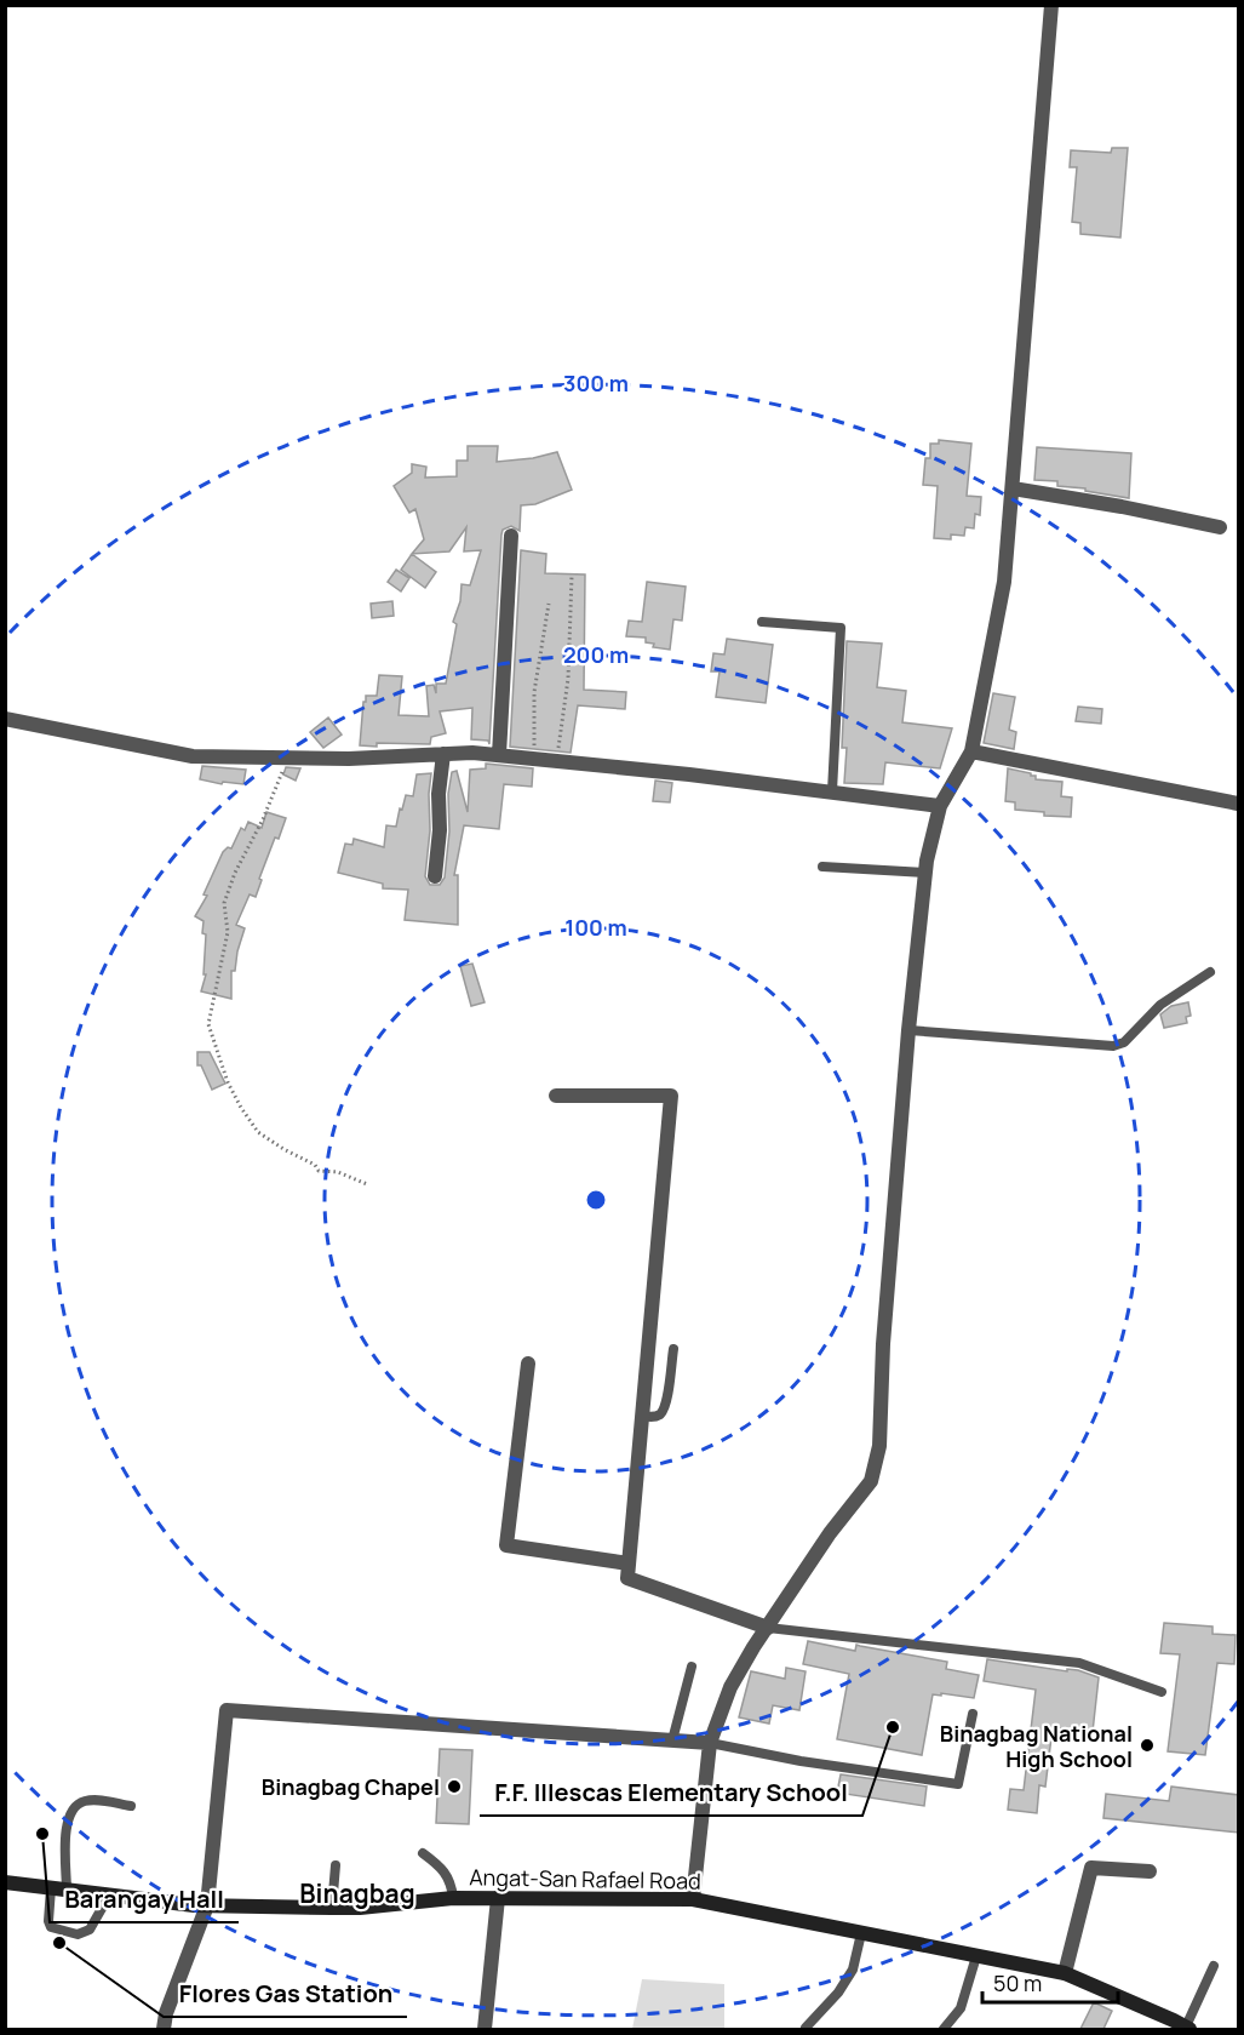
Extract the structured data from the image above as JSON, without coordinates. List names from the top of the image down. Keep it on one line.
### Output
{"streets":{"main road":["Angat-San Rafael Road"]},"districts":["Binagbag"],"places":["F.F. Illescas Elementary School","Binagbag National High School","Binagbag Chapel","Barangay Hall","Flores Gas Station"],"scale_bar":"50 m","rings":["300 m","200 m","100 m"]}
